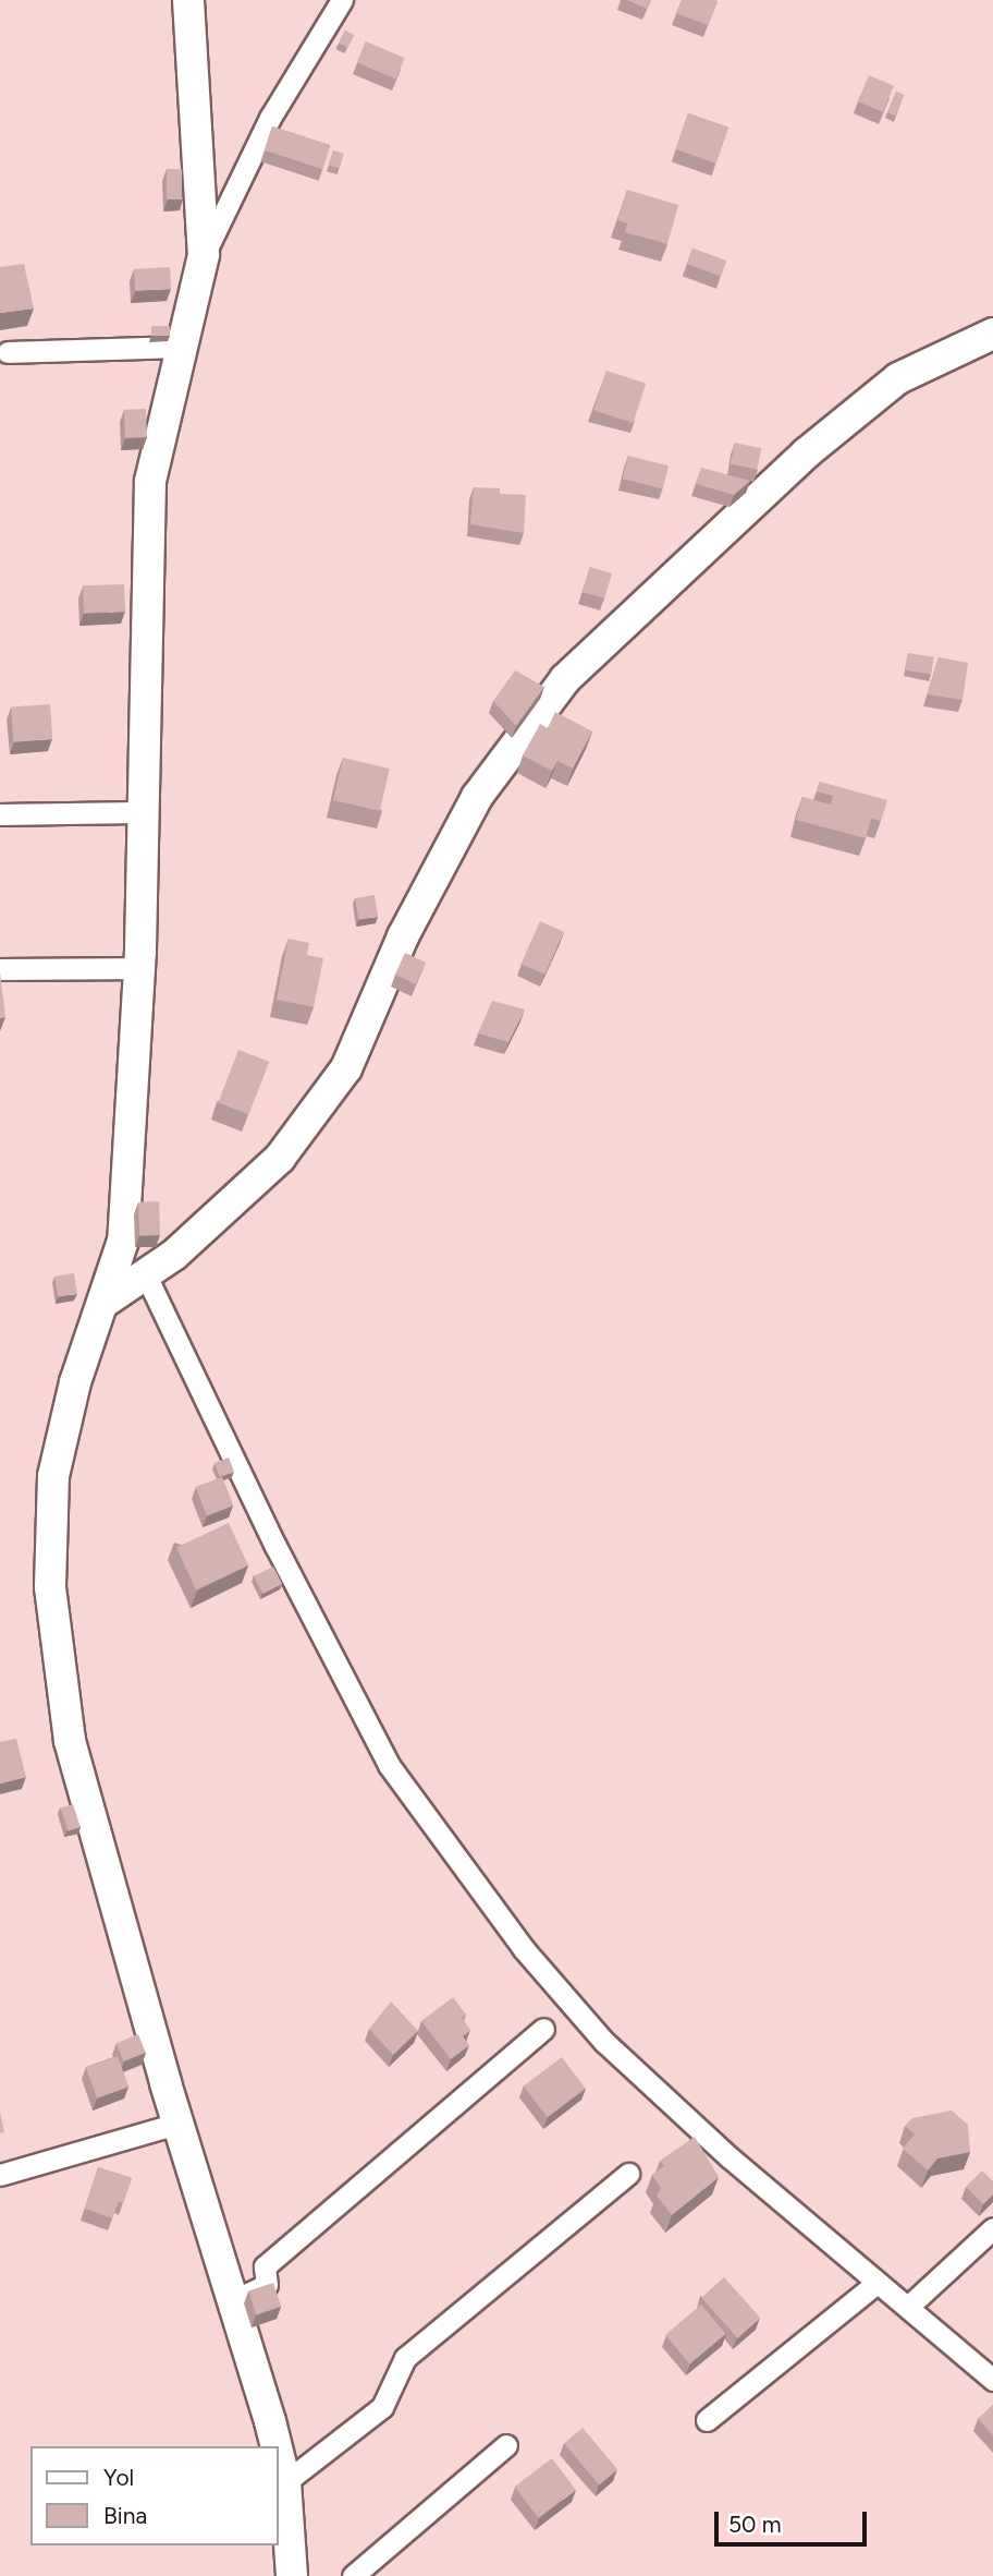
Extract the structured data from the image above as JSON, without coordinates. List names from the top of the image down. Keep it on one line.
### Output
{"legend":["Yol","Bina"],"scale_bar":"50 m"}
